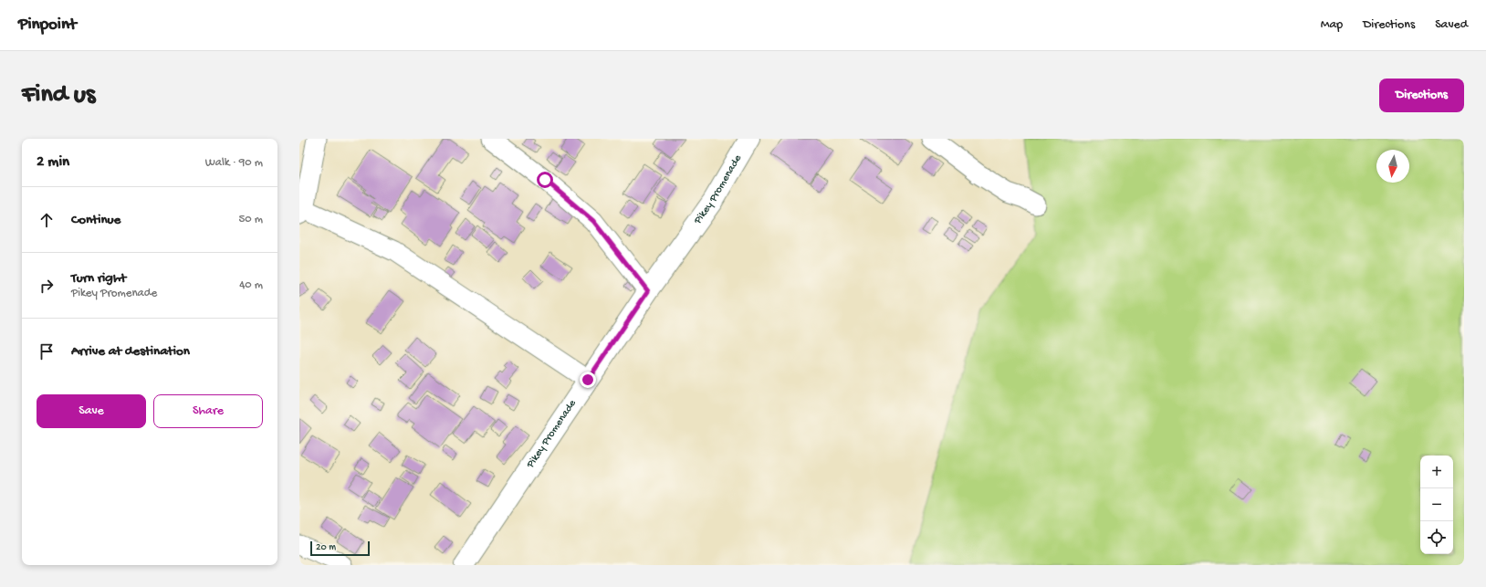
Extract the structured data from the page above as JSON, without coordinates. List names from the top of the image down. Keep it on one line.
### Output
{"streets":{"street":["Pikey Promenade"]},"scale_bar":"20 m","north":"bottom","page":{"header":"Pinpoint","nav":["Map","Directions","Saved"],"buttons":["Directions",["Save","Share"]],"title":"Find us","heading":["2 min","Walk · 90 m"],"list":[["Continue","50 m"],["Turn right","Pikey Promenade","40 m"],"Arrive at destination"],"map_buttons":["+","−"],"scale":"20 m"}}
